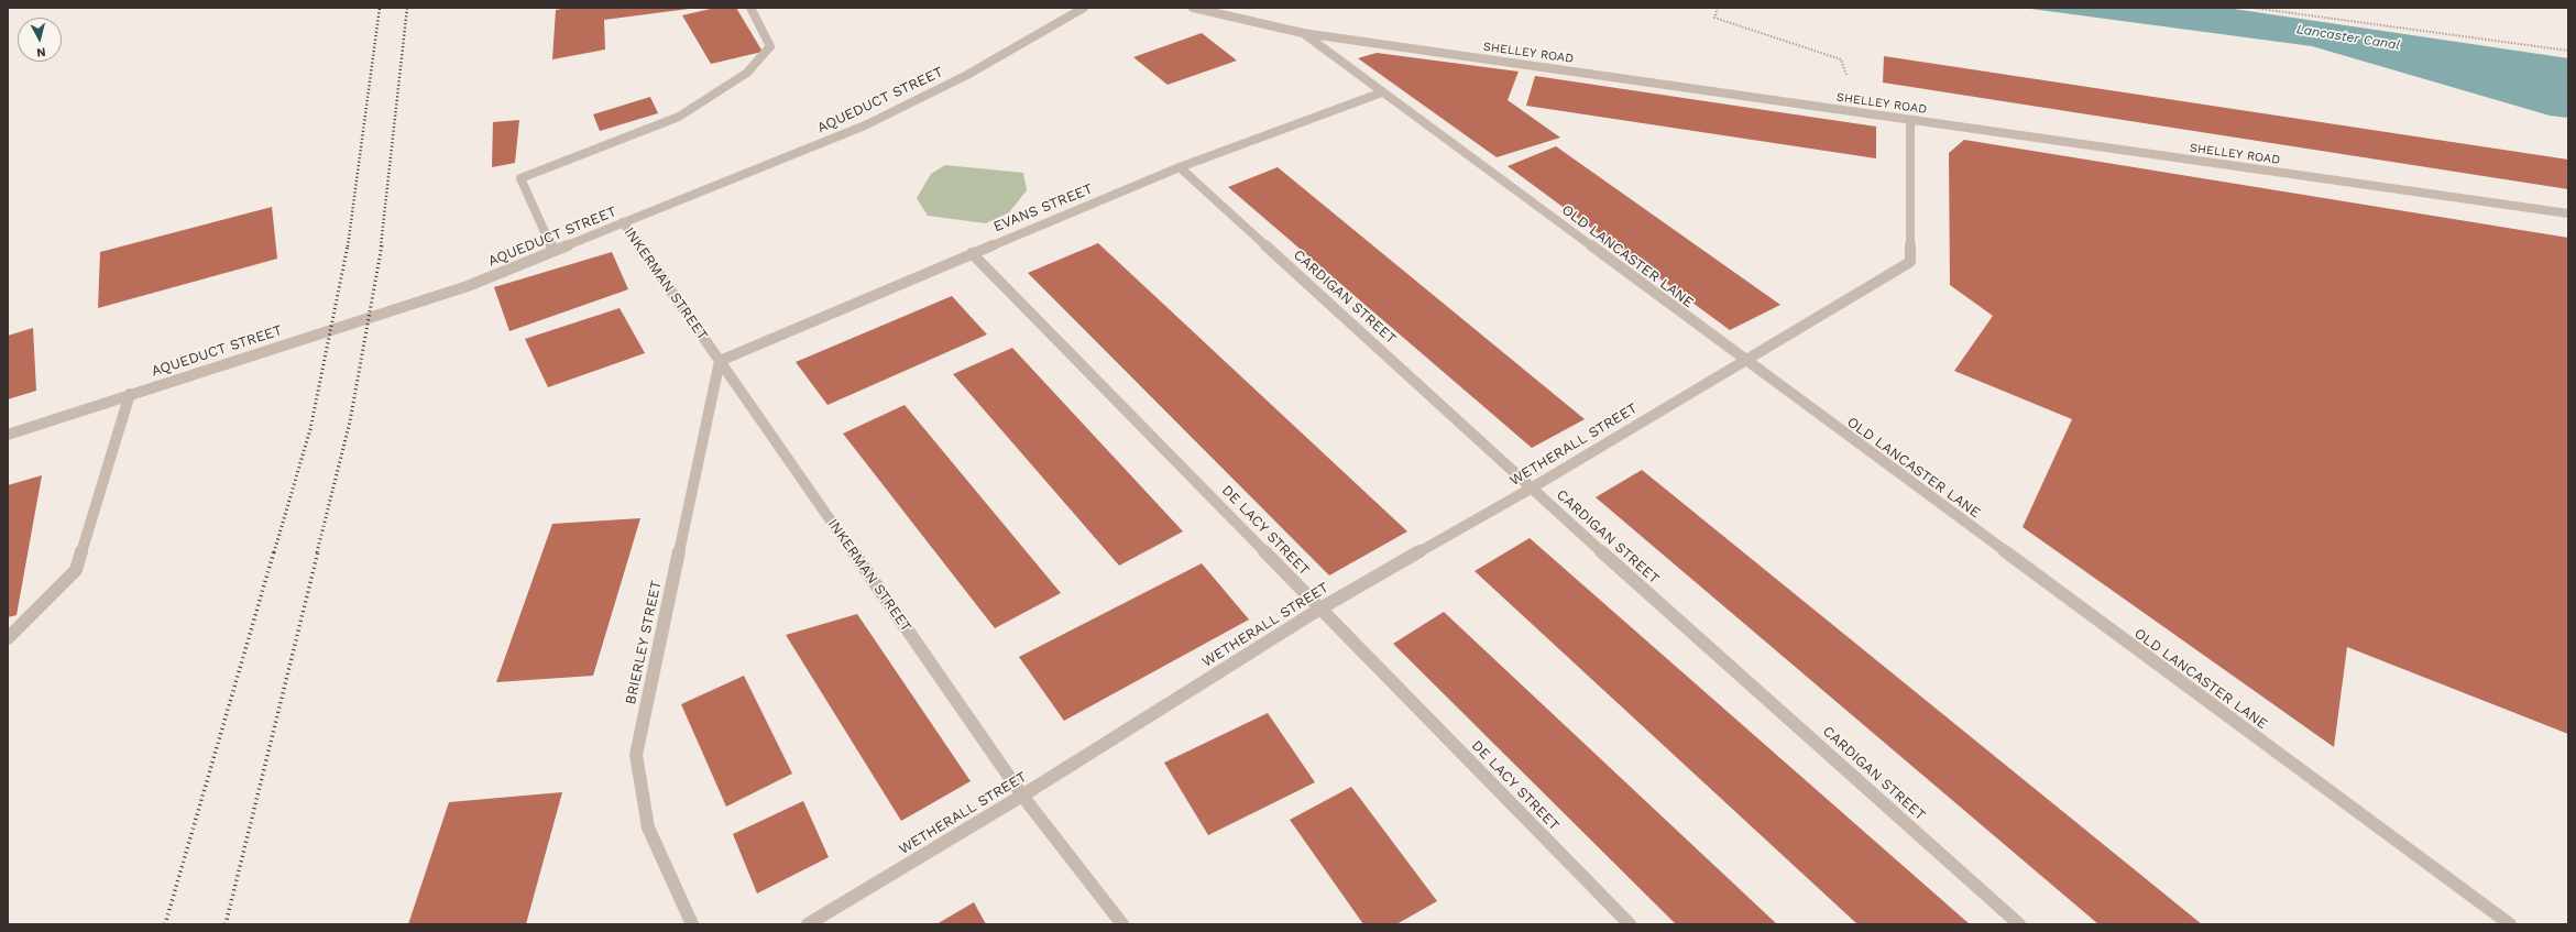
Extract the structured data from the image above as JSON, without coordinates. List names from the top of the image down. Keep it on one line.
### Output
{"streets":{"street":["SHELLEY ROAD","AQUEDUCT STREET","EVANS STREET","OLD LANCASTER LANE","INKERMAN STREET","CARDIGAN STREET","WETHERALL STREET","DE LACY STREET","BRIERLEY STREET"]},"crossings":[["SHELLEY ROAD","OLD LANCASTER LANE"],["SHELLEY ROAD","WETHERALL STREET"],["AQUEDUCT STREET","INKERMAN STREET"],["EVANS STREET","OLD LANCASTER LANE"],["EVANS STREET","INKERMAN STREET"],["EVANS STREET","CARDIGAN STREET"],["EVANS STREET","DE LACY STREET"],["EVANS STREET","BRIERLEY STREET"],["OLD LANCASTER LANE","WETHERALL STREET"],["INKERMAN STREET","WETHERALL STREET"],["INKERMAN STREET","BRIERLEY STREET"],["CARDIGAN STREET","WETHERALL STREET"],["WETHERALL STREET","DE LACY STREET"]],"water":["Lancaster Canal"],"north":"bottom"}
